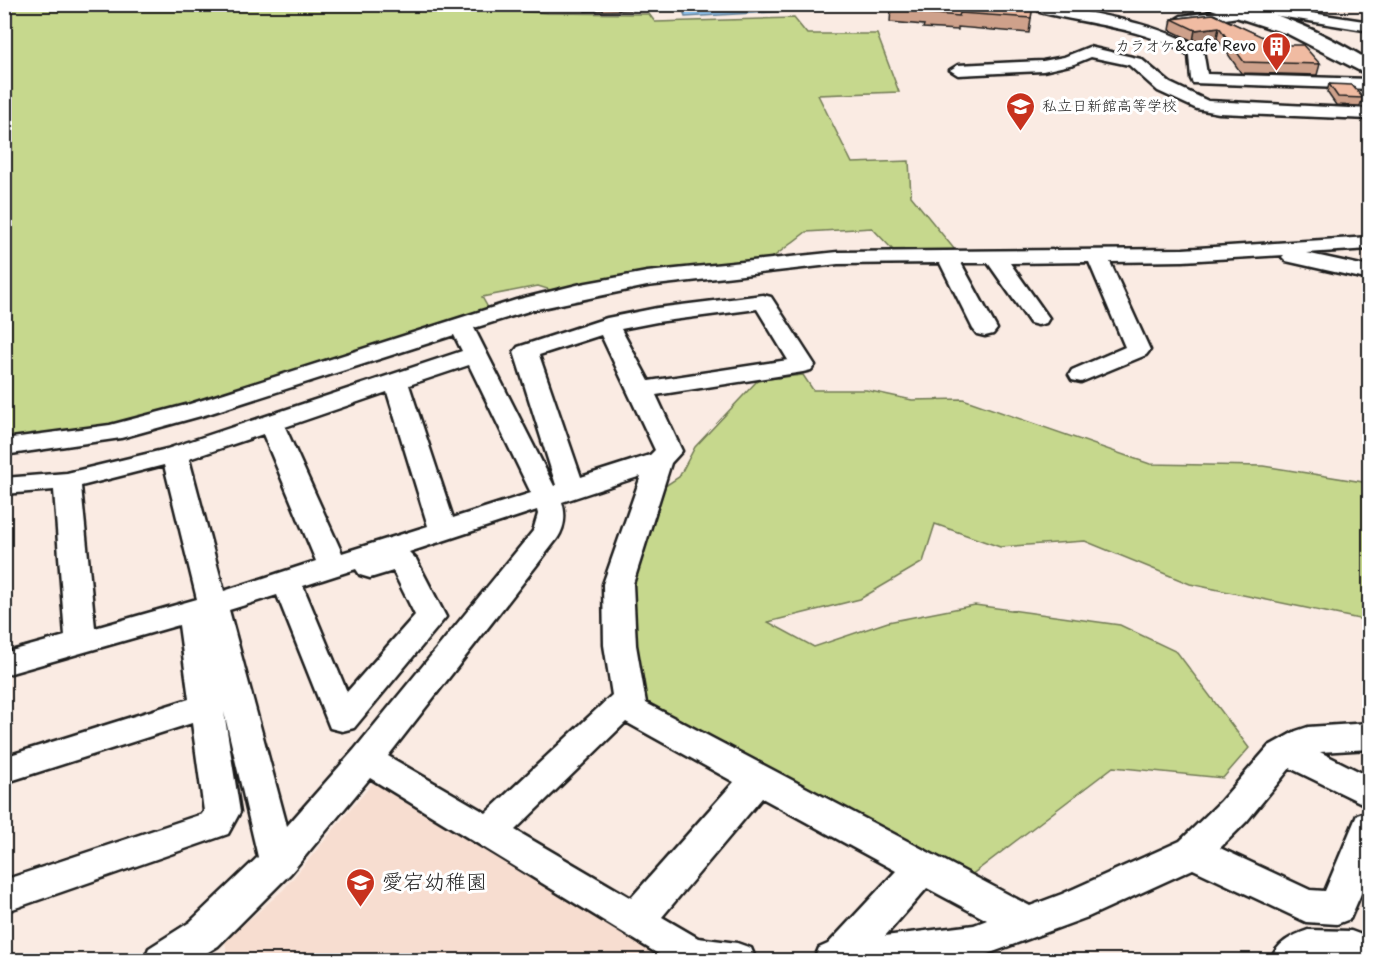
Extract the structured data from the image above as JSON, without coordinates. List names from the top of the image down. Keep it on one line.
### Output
{"places":{"building":["カラオケ&cafe Revo"],"school or university":["私立日新館高等学校","愛宕幼稚園"]}}
